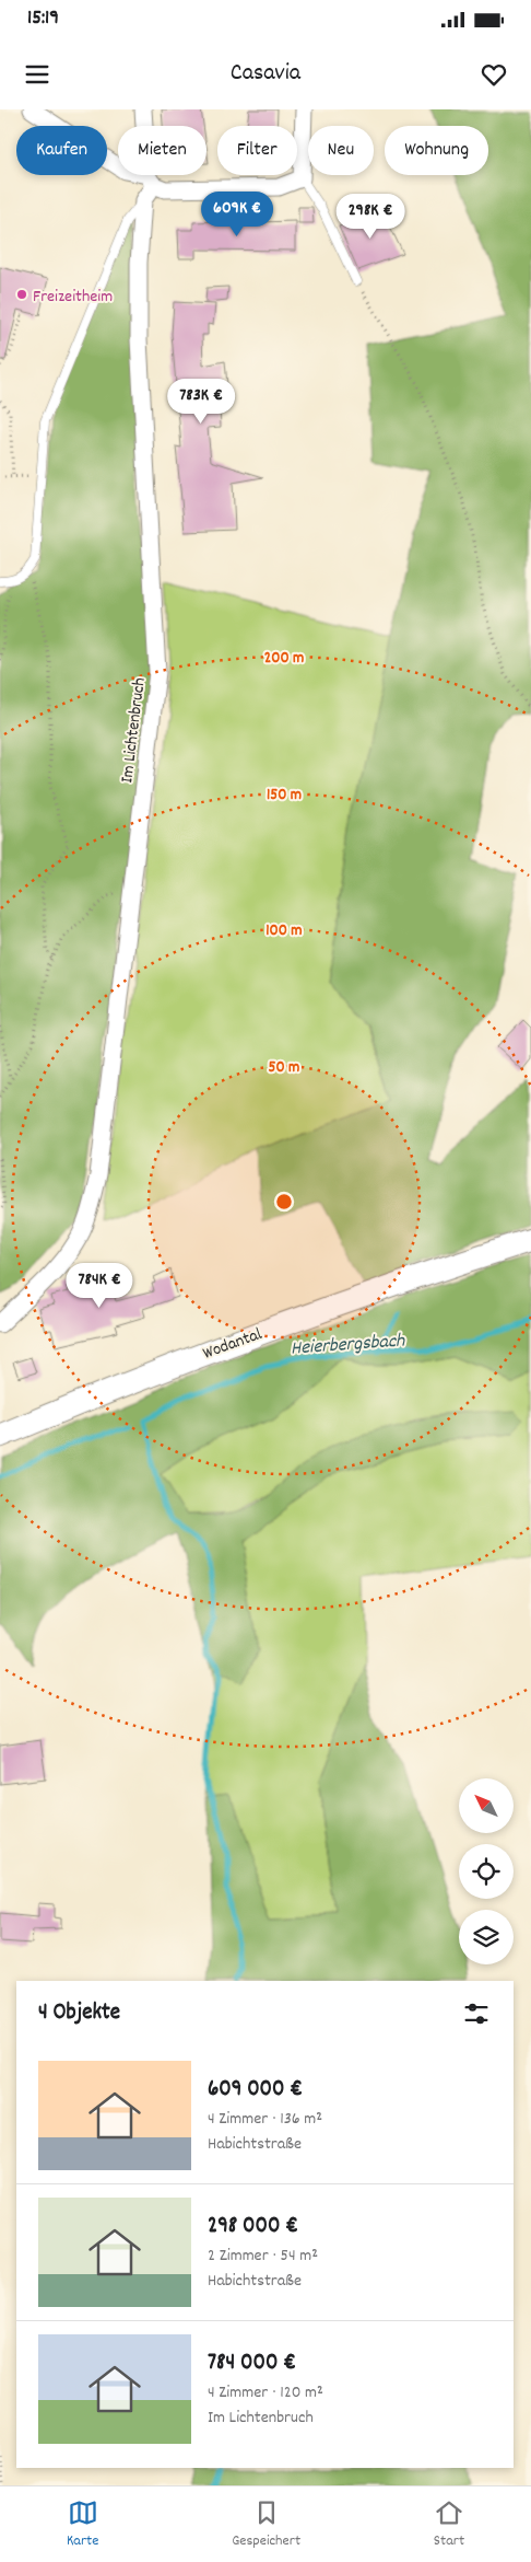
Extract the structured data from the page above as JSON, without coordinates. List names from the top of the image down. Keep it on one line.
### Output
{"streets":{"main road":["Wodantal"],"street":["Im Lichtenbruch"]},"water":["Heierbergsbach"],"places":["Freizeitheim"],"north":"top left","page":{"status":"15:19","header":"Casavia","chip":["Kaufen","Mieten","Filter","Neu","Wohnung"],"price":["609K €","298K €","783K €","784K €"],"heading":"4 Objekte","list":[{"name":"609 000 €","note":"4 Zimmer · 136 m² · Habichtstraße"},{"name":"298 000 €","note":"2 Zimmer · 54 m² · Habichtstraße"},{"name":"784 000 €","note":"4 Zimmer · 120 m² · Im Lichtenbruch"}],"tabs":["Karte","Gespeichert","Start"]},"rings":["200 m","150 m","100 m","50 m"]}
